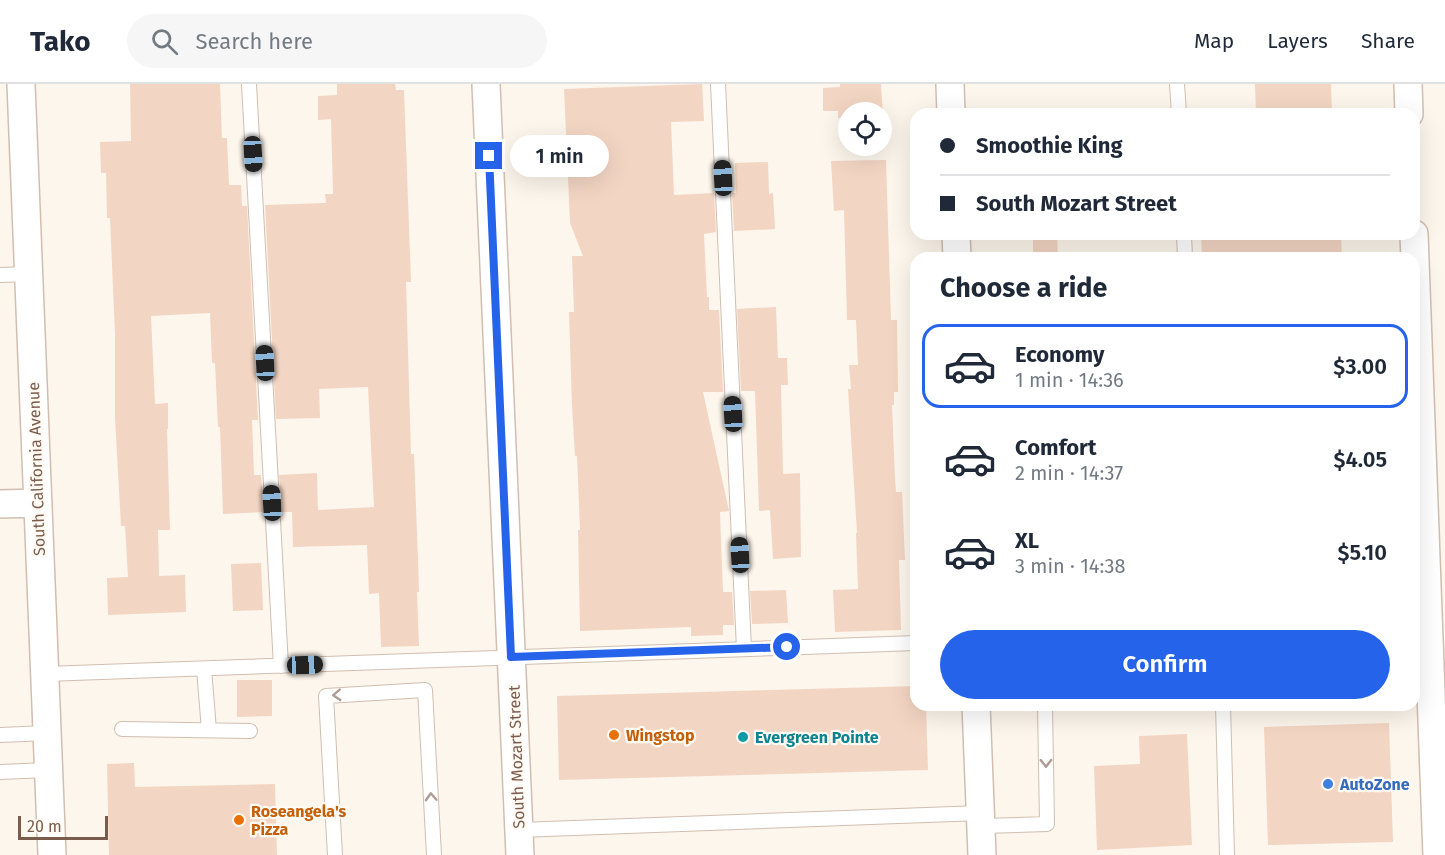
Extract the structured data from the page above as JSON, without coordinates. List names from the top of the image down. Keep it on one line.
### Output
{"streets":{"street":["South California Avenue","South Mozart Street"]},"places":["Wingstop","Evergreen Pointe","AutoZone","Roseangela's Pizza"],"scale_bar":"20 m","page":{"header":"Tako","search":"Search here","nav":["Map","Layers","Share"],"banner":["Smoothie King","South Mozart Street"],"bubble":"1 min","heading":"Choose a ride","list":[{"name":"Economy","note":"1 min · 14:36","value":"$3.00"},{"name":"Comfort","note":"2 min · 14:37","value":"$4.05"},{"name":"XL","note":"3 min · 14:38","value":"$5.10"}],"buttons":"Confirm","scale":"20 m"}}
